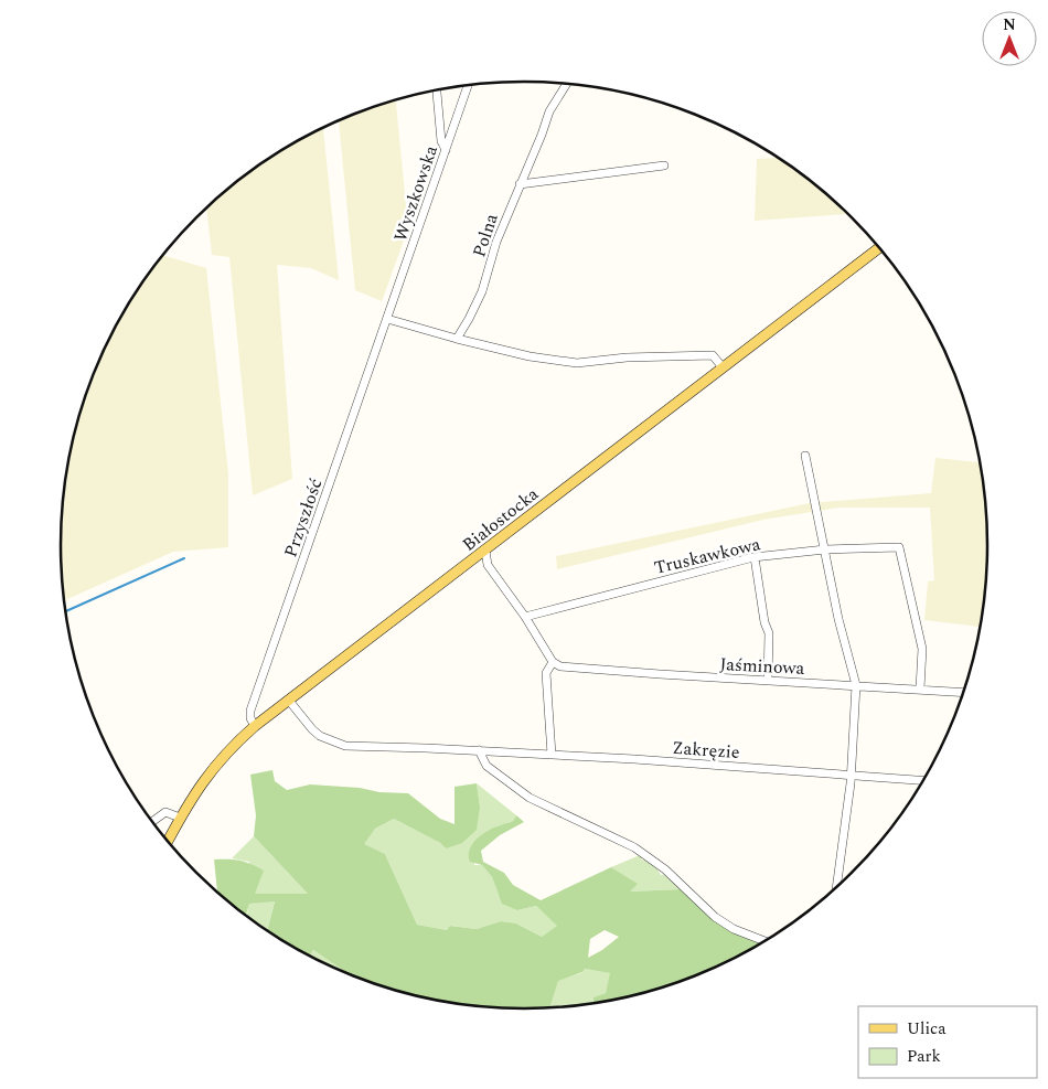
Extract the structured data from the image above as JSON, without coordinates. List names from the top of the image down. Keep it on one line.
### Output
{"streets":{"main road":["Białostocka"],"street":["Wyszkowska","Polna","Przyszłość","Truskawkowa","Jaśminowa","Zakręzie"]},"crossings":[["Wyszkowska","Przyszłość"],["Przyszłość","Białostocka"],["Białostocka","Zakręzie"],["Truskawkowa","Jaśminowa"]],"legend":["Ulica","Park"],"north":"top"}
